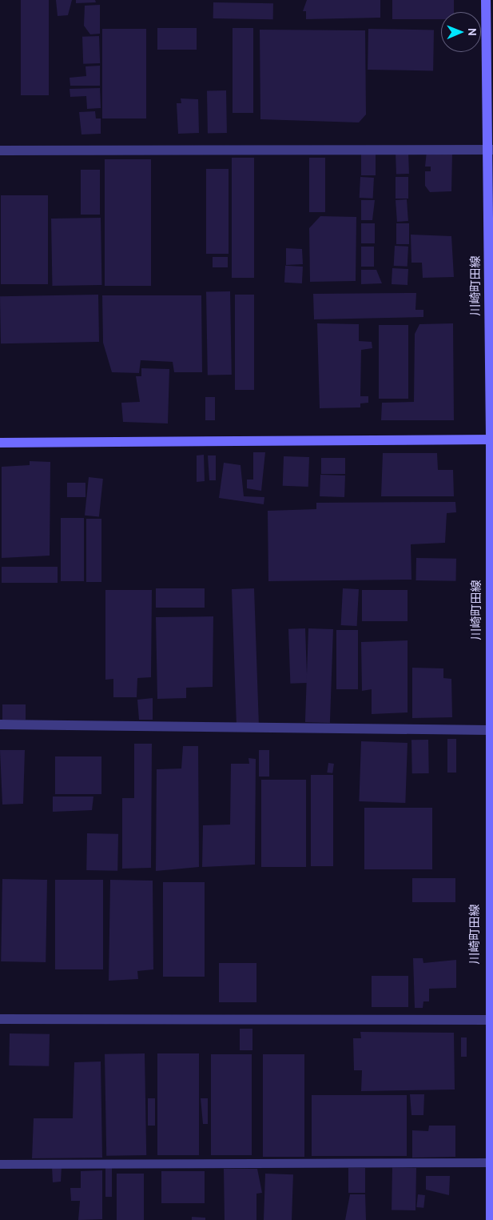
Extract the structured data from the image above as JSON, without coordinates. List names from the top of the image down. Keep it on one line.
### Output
{"streets":{"main road":["川崎町田線"]},"north":"right"}
